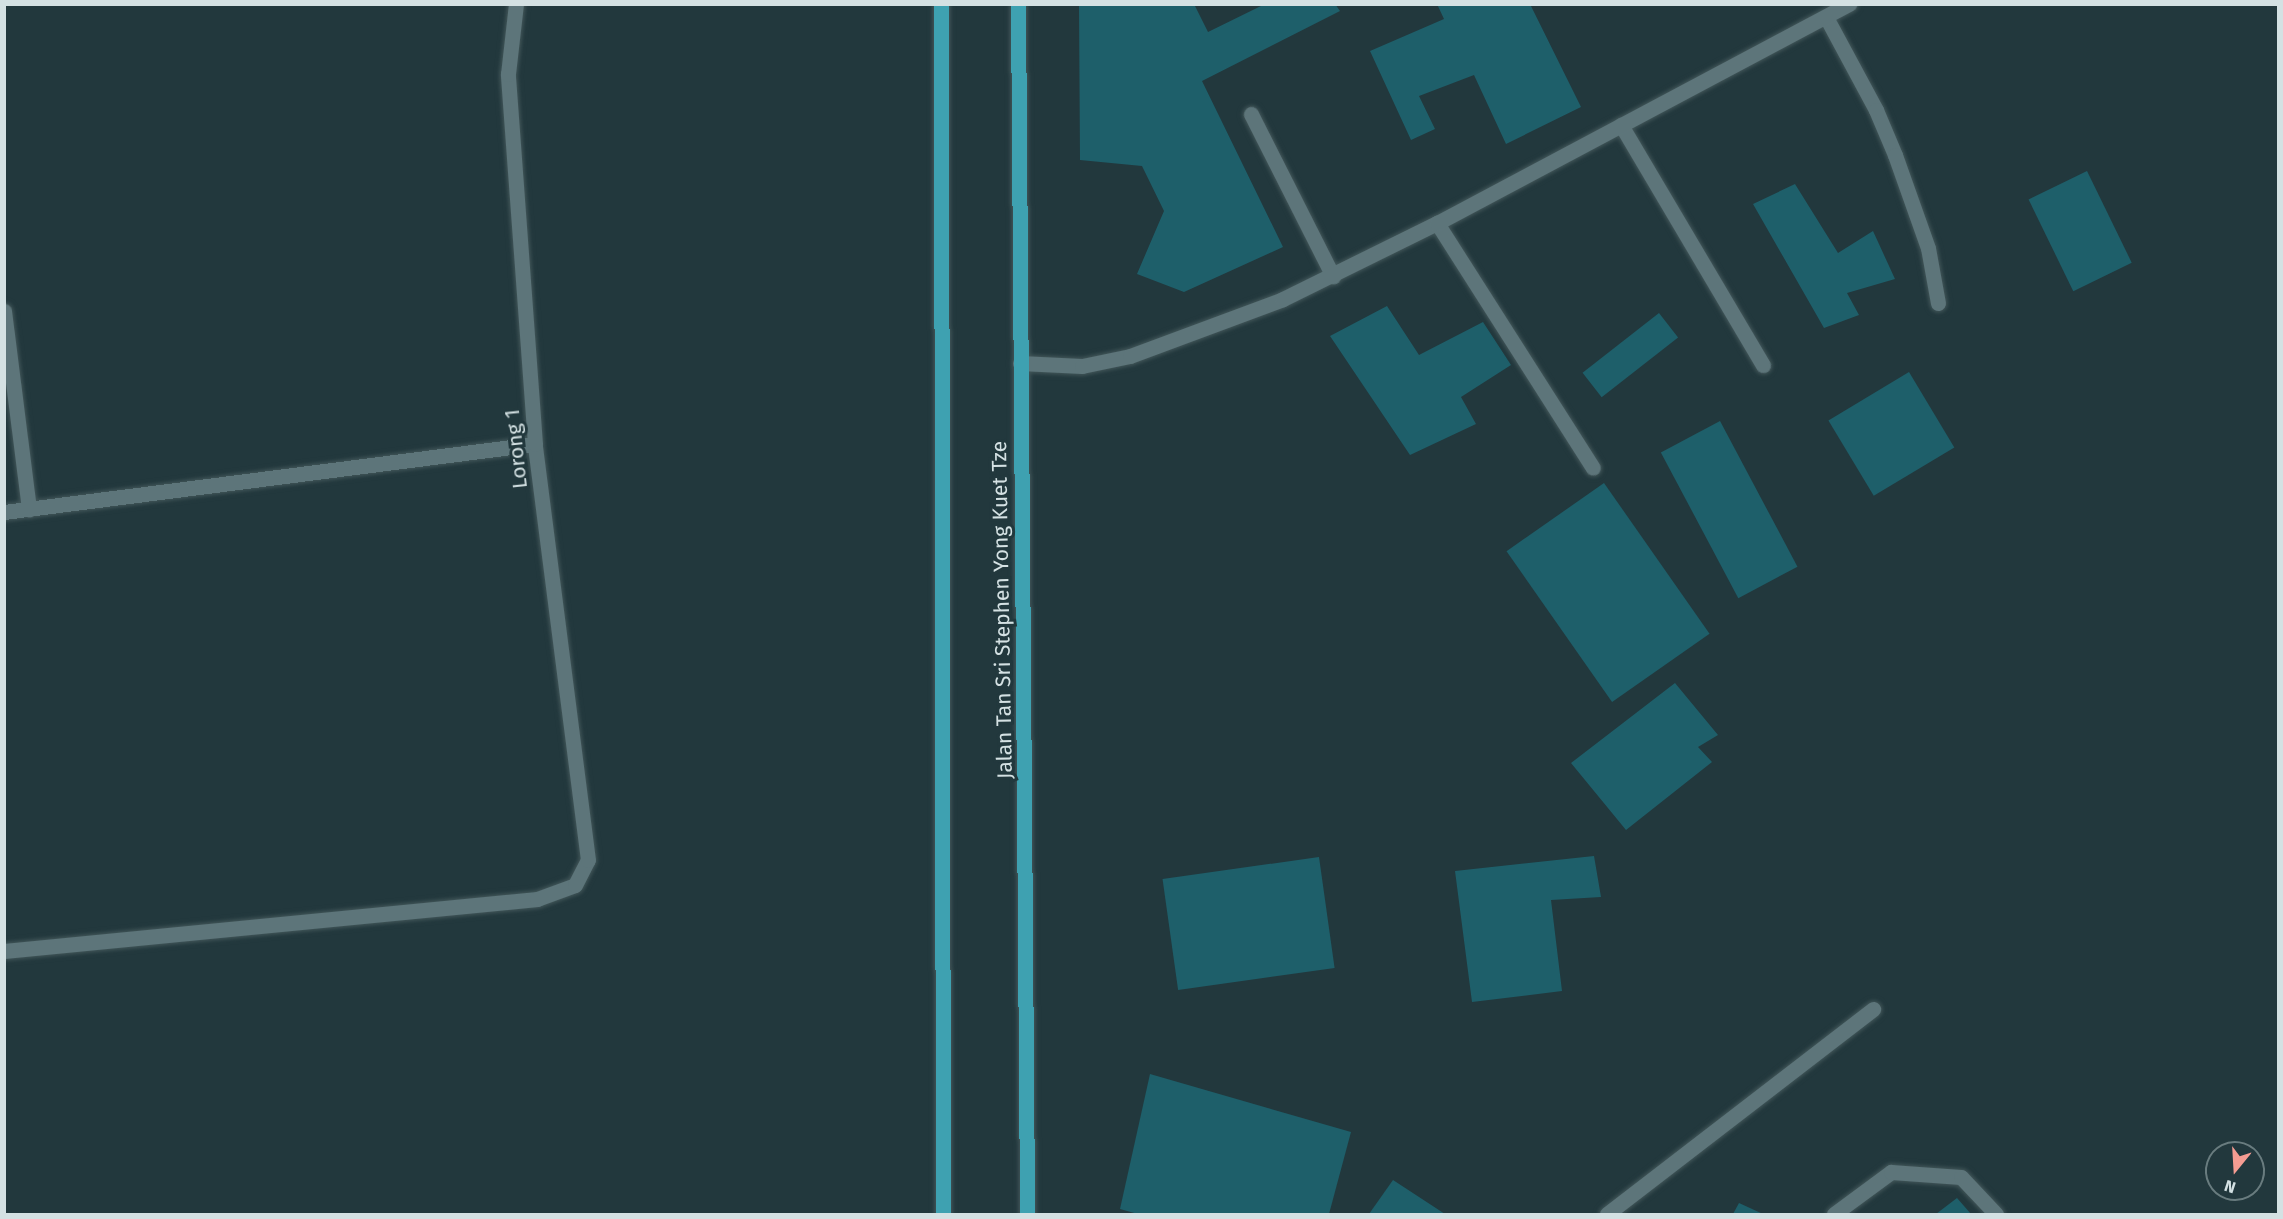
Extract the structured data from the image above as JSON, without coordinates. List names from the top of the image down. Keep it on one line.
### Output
{"streets":{"main road":["Jalan Tan Sri Stephen Yong Kuet Tze"],"street":["Lorong 1"]},"north":"bottom"}
